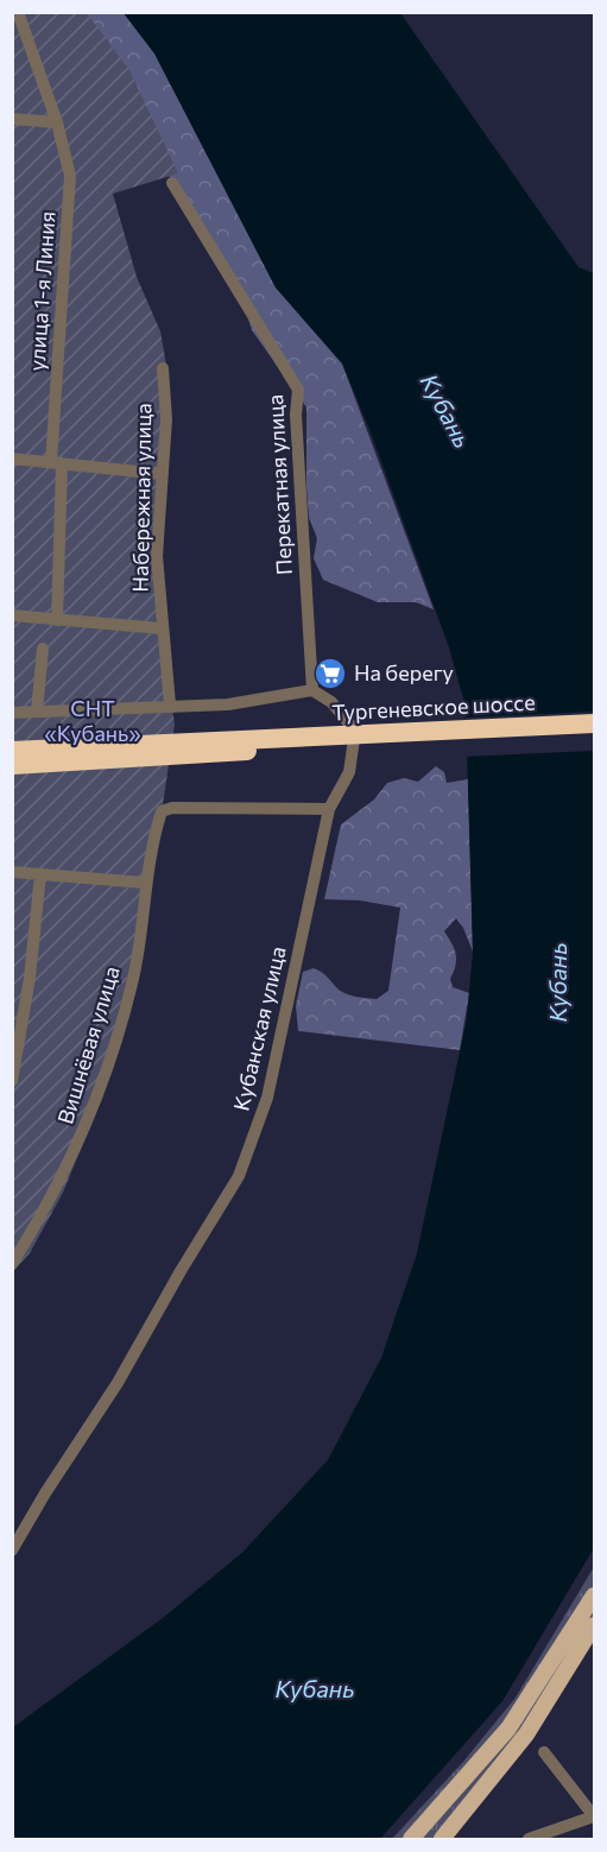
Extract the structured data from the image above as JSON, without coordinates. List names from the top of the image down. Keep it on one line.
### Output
{"streets":{"highway":["Тургеневское шоссе"],"street":["улица 1-я Линия","Перекатная улица","Набережная улица","Кубанская улица","Вишнёвая улица"]},"crossings":[["Перекатная улица","Кубанская улица"],["Кубанская улица","Вишнёвая улица"]],"water":["Кубань"],"parks":["СНТ «Кубань»"],"places":{"supermarket":["На берегу"]}}
